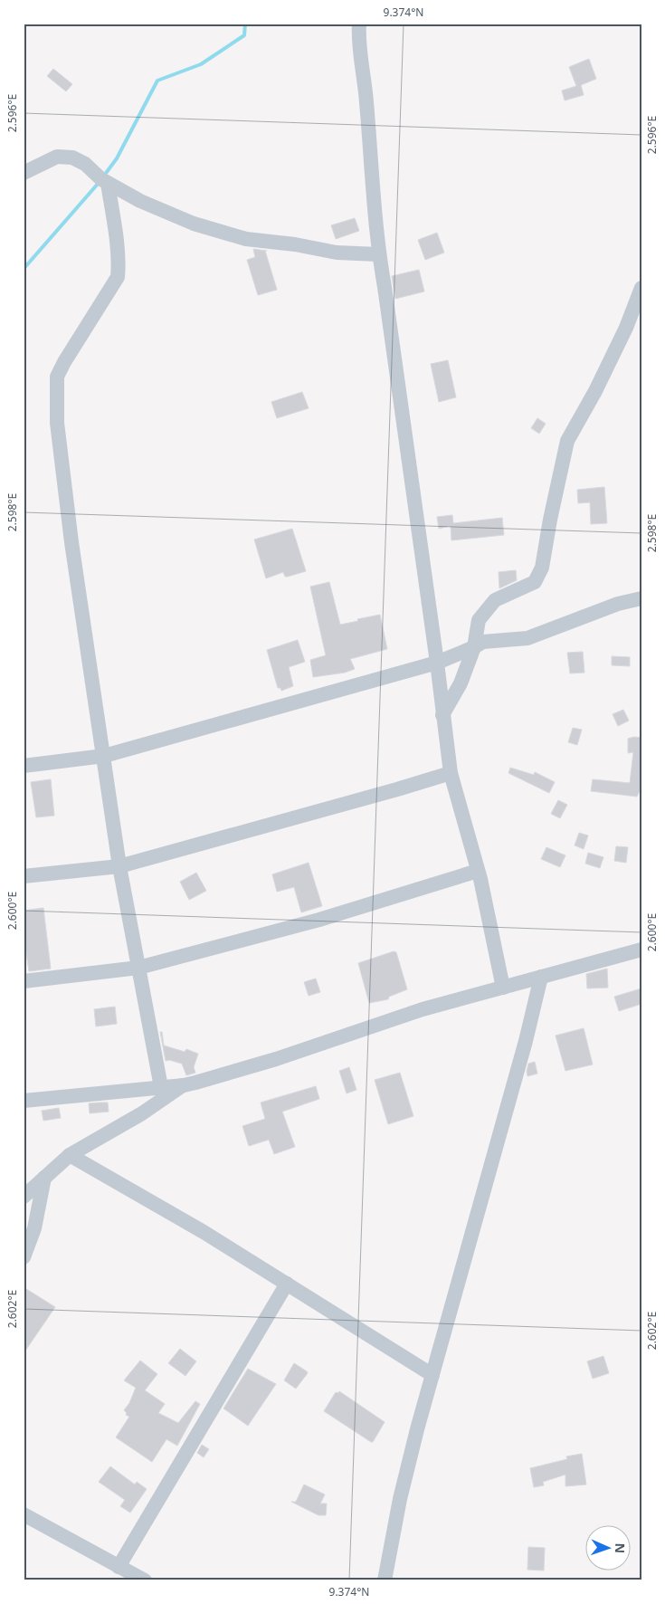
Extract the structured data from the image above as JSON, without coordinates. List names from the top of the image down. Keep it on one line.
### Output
{"north":"right","coordinates":["9.374°N","2.596°E","2.598°E","2.600°E","2.602°E"]}
